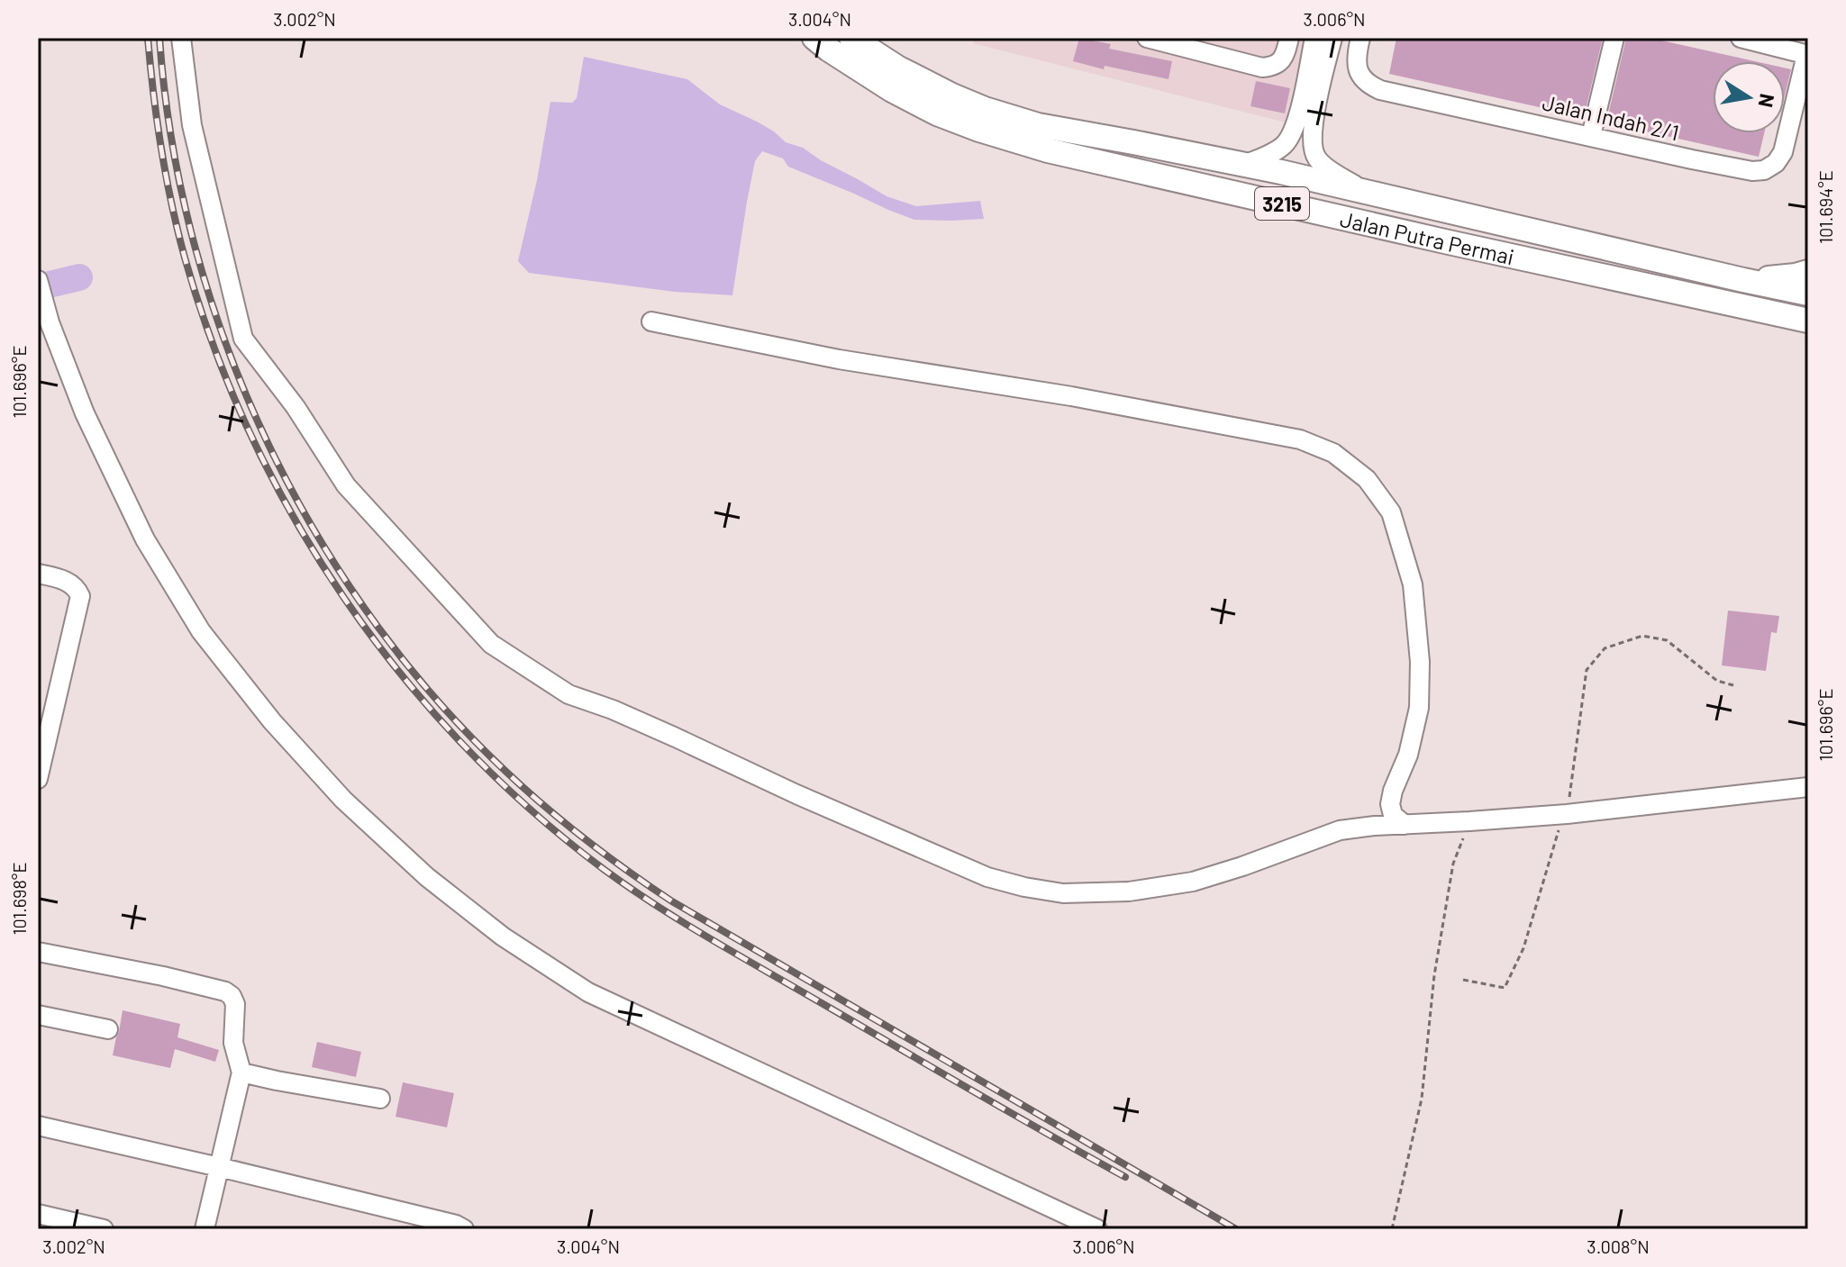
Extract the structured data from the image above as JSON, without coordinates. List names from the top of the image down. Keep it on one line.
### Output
{"streets":{"main road":["3215","Jalan Putra Permai"],"street":["Jalan Indah 2/1"]},"north":"right","coordinates":["3.002°N","3.004°N","3.006°N","101.694°E","101.696°E","101.698°E","3.008°N"]}
